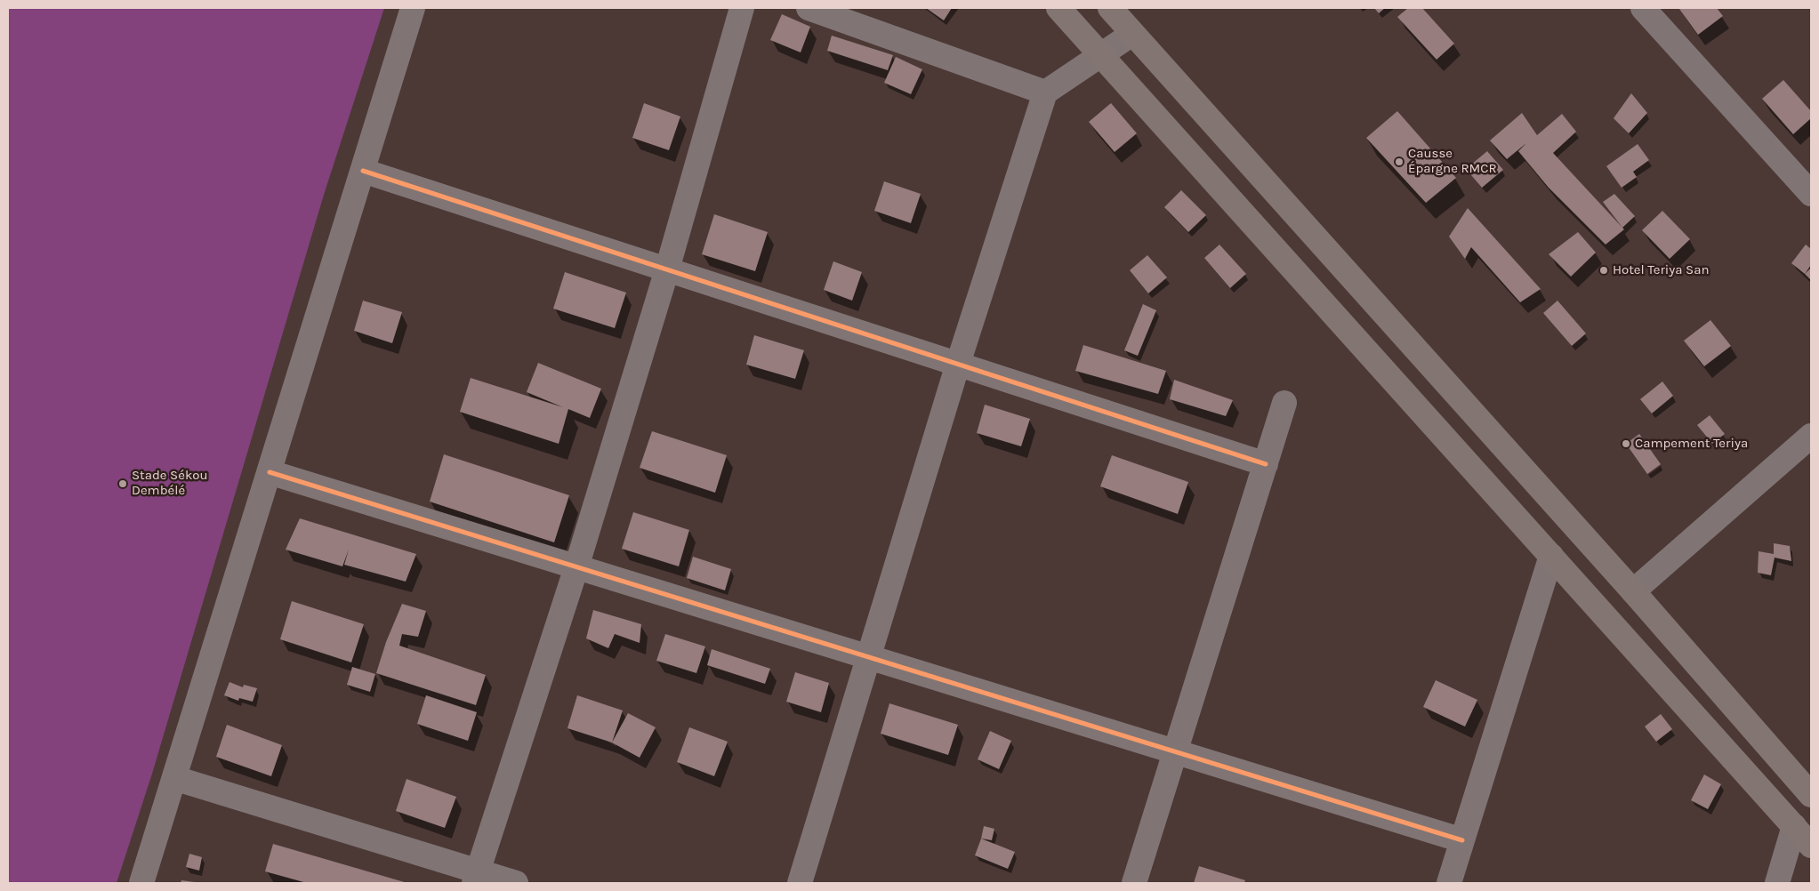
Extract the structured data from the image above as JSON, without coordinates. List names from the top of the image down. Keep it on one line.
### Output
{"places":["Causse Épargne RMCR","Hotel Teriya San","Campement Teriya","Stade Sékou Dembélé"]}
